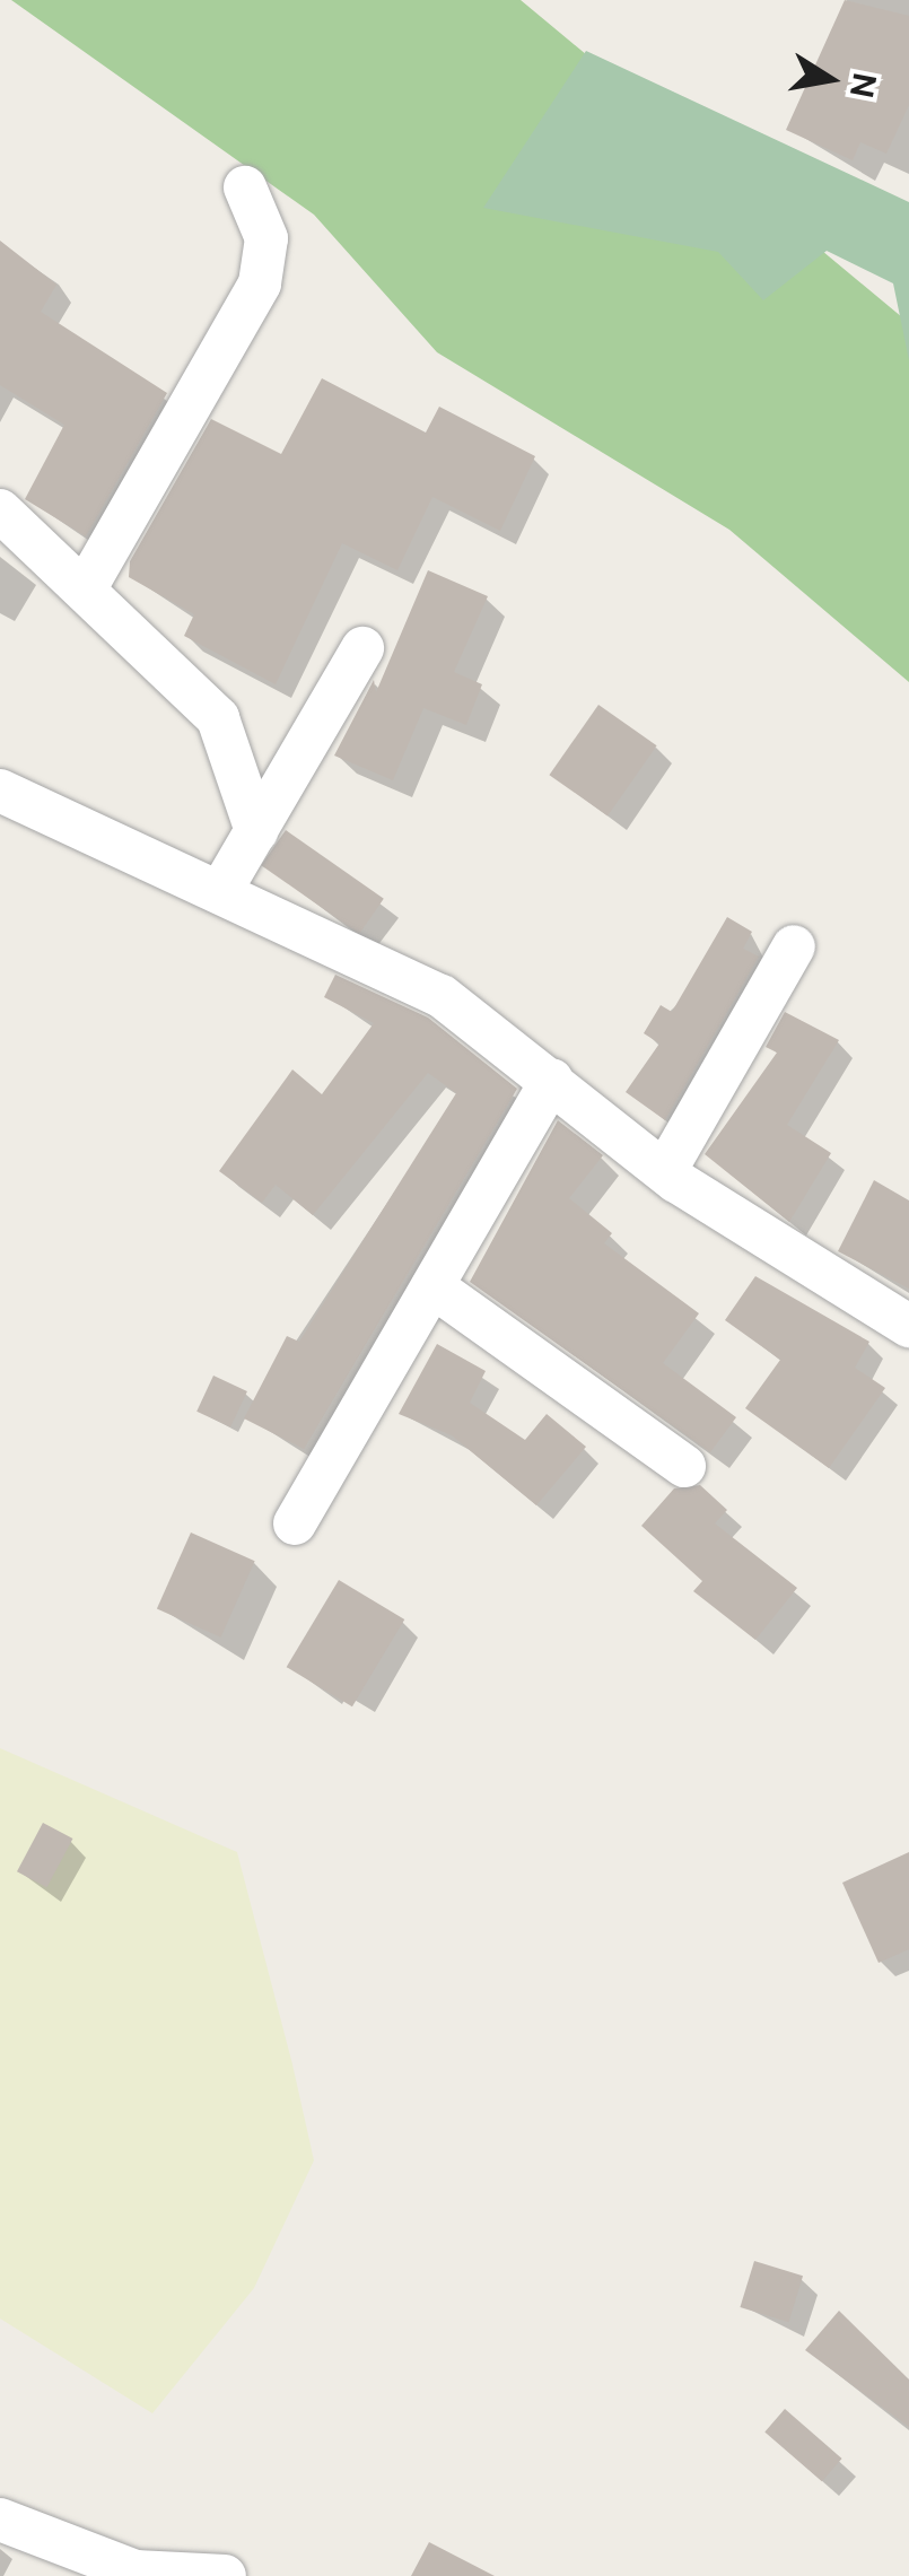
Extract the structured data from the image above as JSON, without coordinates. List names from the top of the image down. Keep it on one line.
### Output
{"north":"right"}
